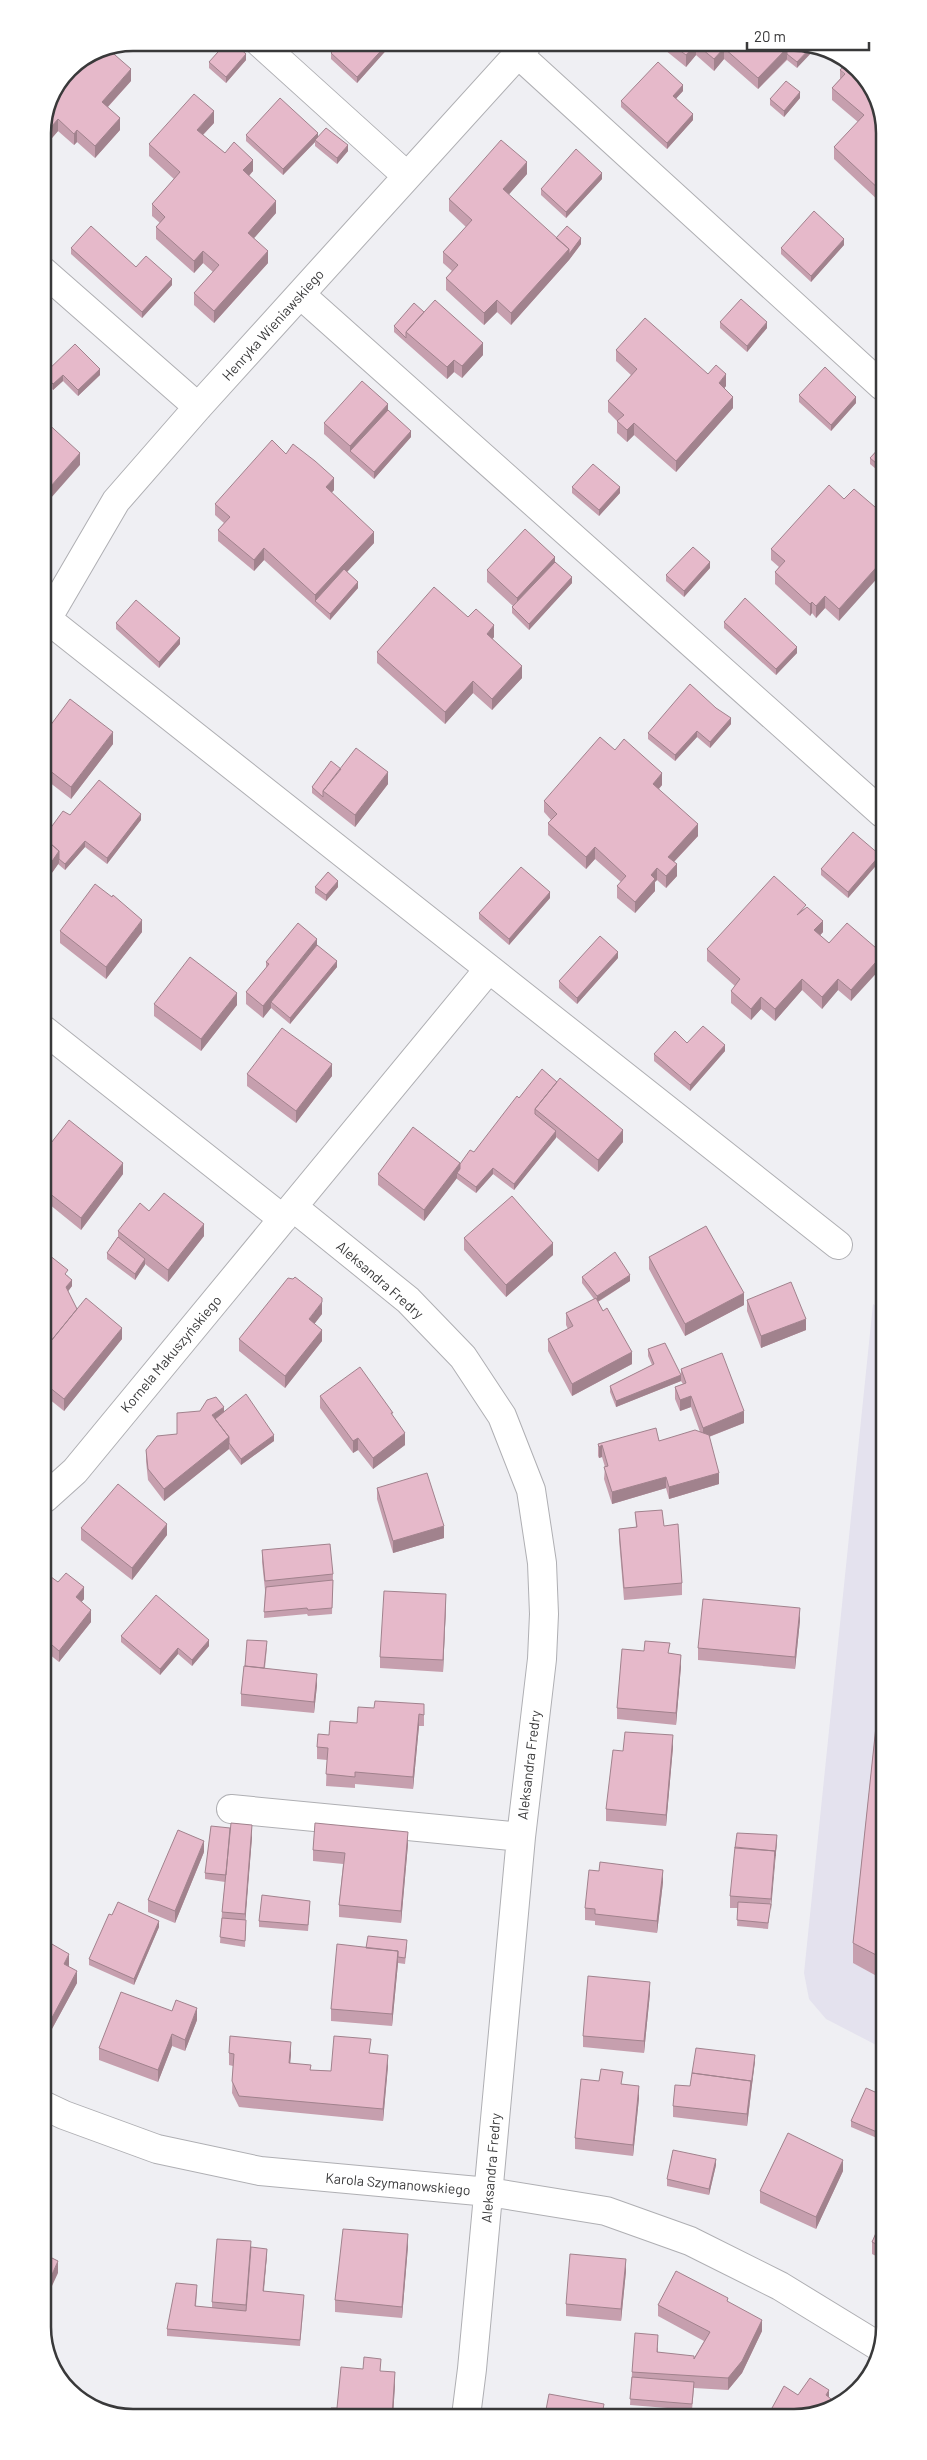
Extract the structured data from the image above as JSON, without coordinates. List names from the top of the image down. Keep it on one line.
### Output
{"streets":{"street":["Henryka Wieniawskiego","Aleksandra Fredry","Kornela Makuszyńskiego","Karola Szymanowskiego"]},"crossings":[["Aleksandra Fredry","Kornela Makuszyńskiego"],["Aleksandra Fredry","Karola Szymanowskiego"]],"scale_bar":"20 m"}
